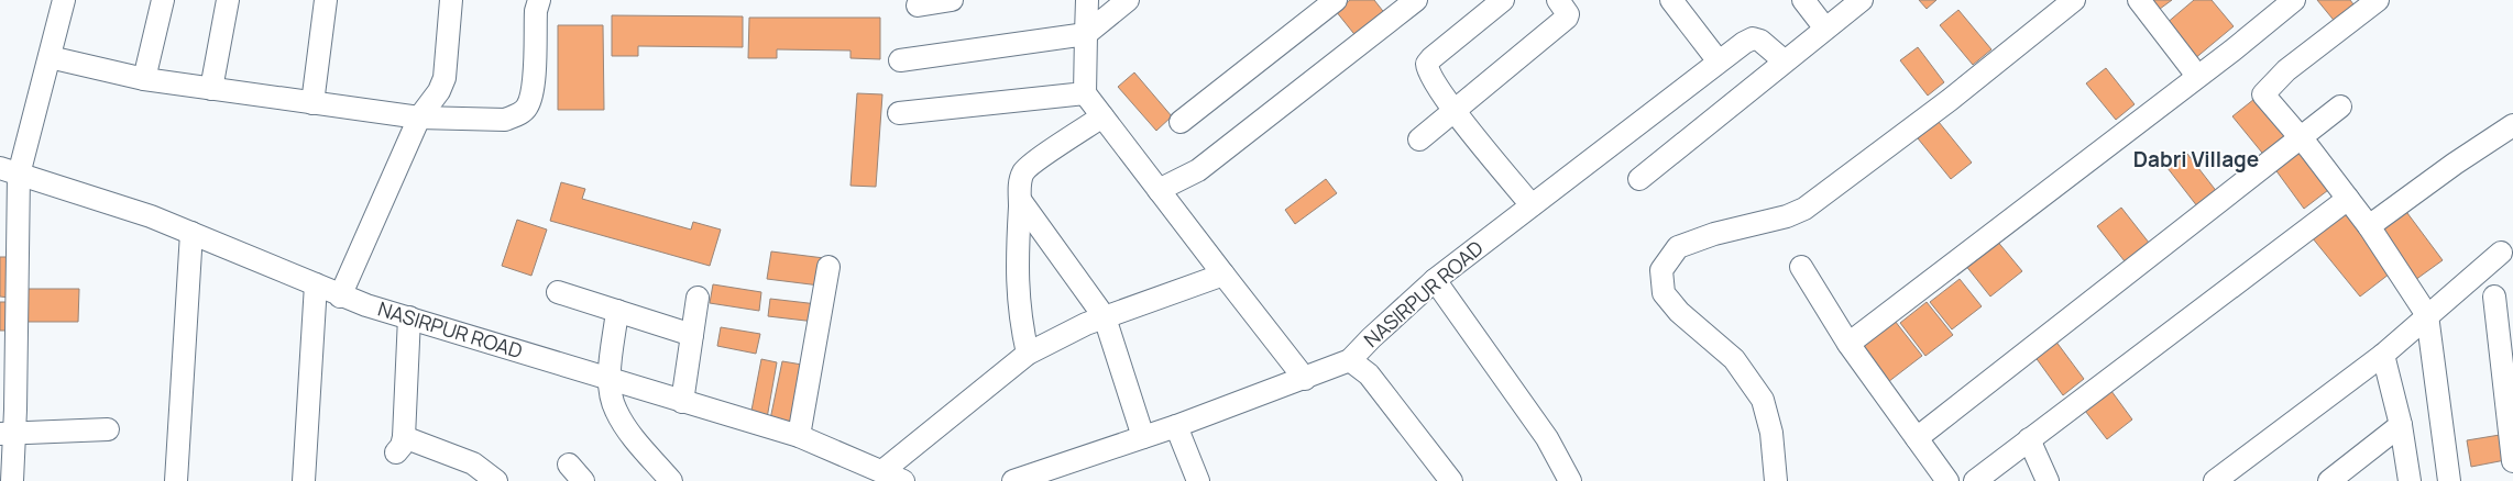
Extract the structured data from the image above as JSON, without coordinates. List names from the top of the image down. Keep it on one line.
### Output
{"streets":{"street":["NASIRPUR ROAD"]},"districts":["Dabri Village"]}
